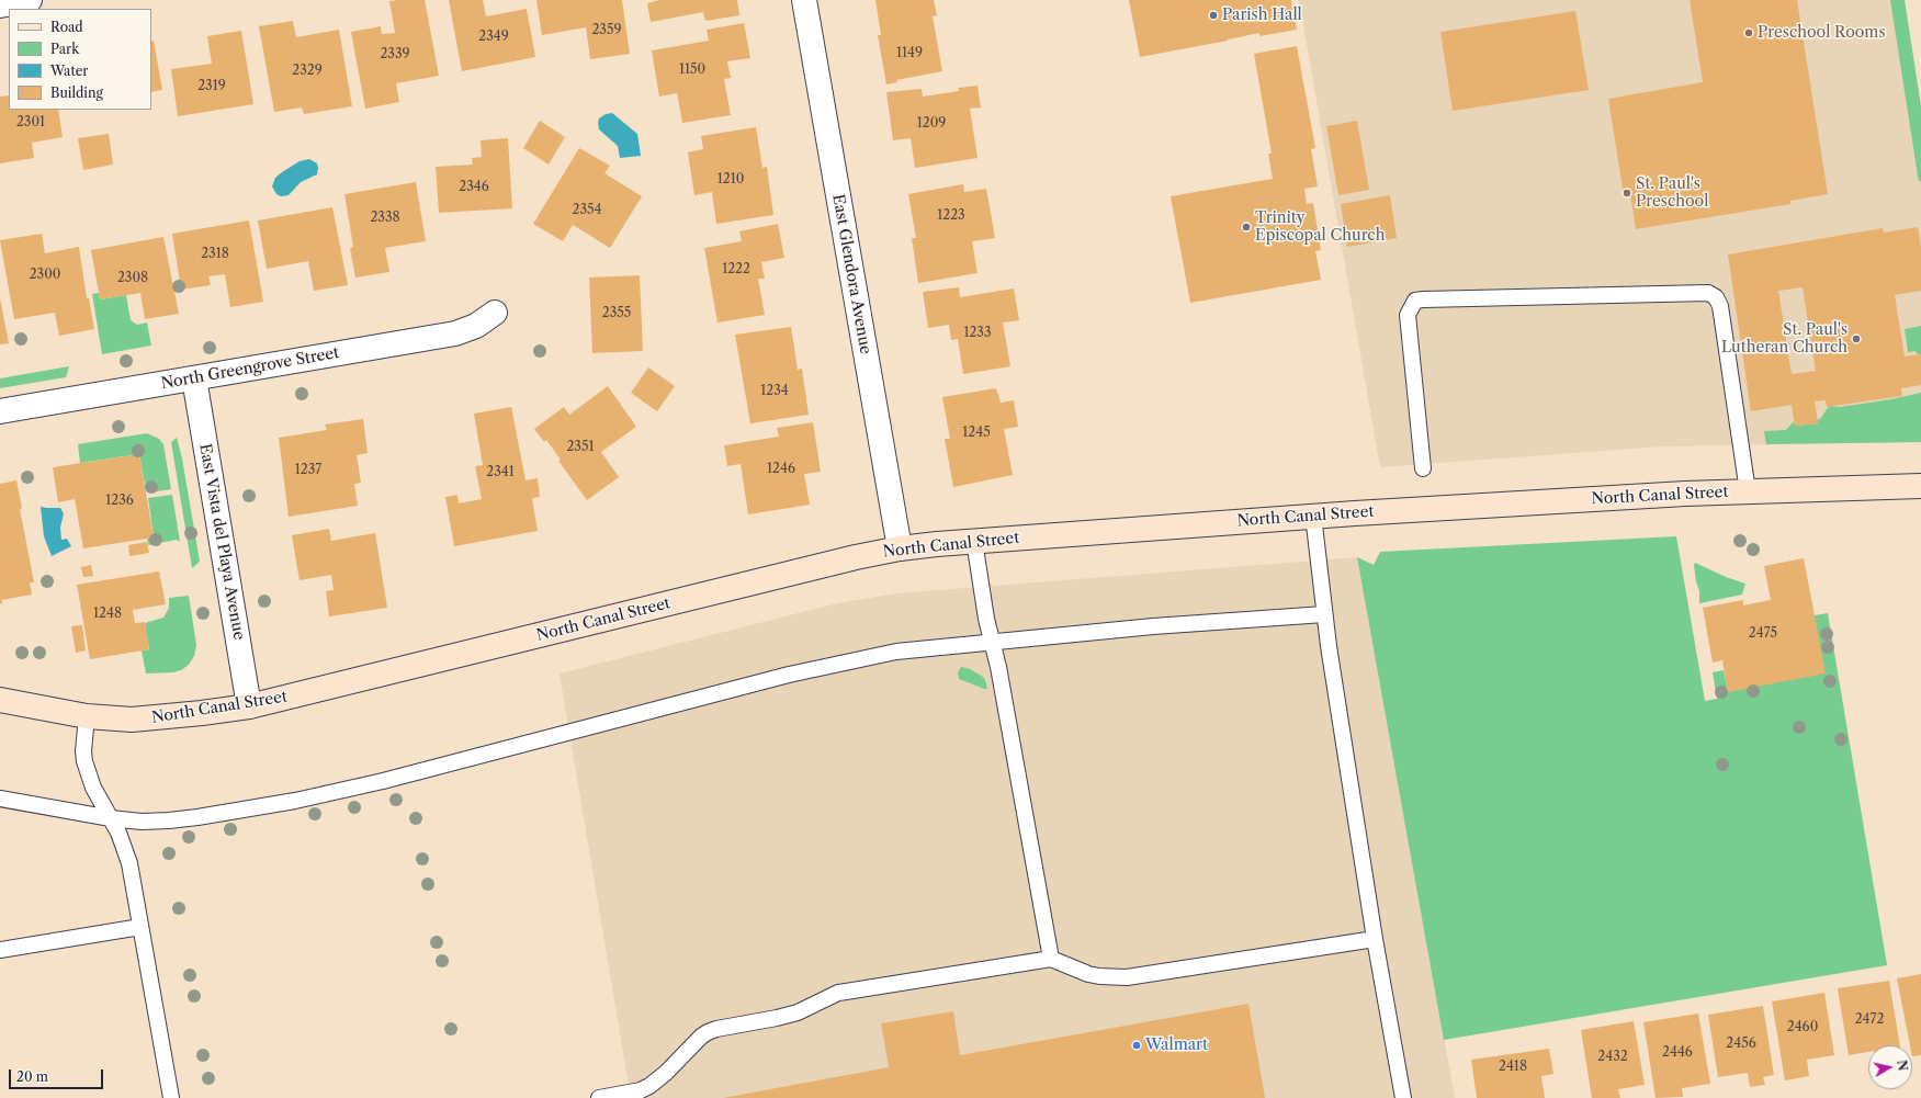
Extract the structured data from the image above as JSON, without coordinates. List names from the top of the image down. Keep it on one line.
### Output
{"streets":{"street":["East Glendora Avenue","North Greengrove Street","North Canal Street","East Vista del Playa Avenue"]},"crossings":[["East Glendora Avenue","North Canal Street"],["North Greengrove Street","East Vista del Playa Avenue"],["North Canal Street","East Vista del Playa Avenue"]],"places":["Parish Hall","Preschool Rooms","St. Paul's Preschool","Trinity Episcopal Church","St. Paul's Lutheran Church","Walmart"],"house_numbers":["2359","2349","1149","2339","1150","2329","2319","2301","1209","1210","2346","2354","1223","2338","2318","1222","2300","2308","2355","1233","1234","1245","2351","1246","1237","2341","1236","1248","2475","2472","2460","2456","2446","2432","2418"],"legend":["Road","Park","Water","Building"],"scale_bar":"20 m","north":"right"}
